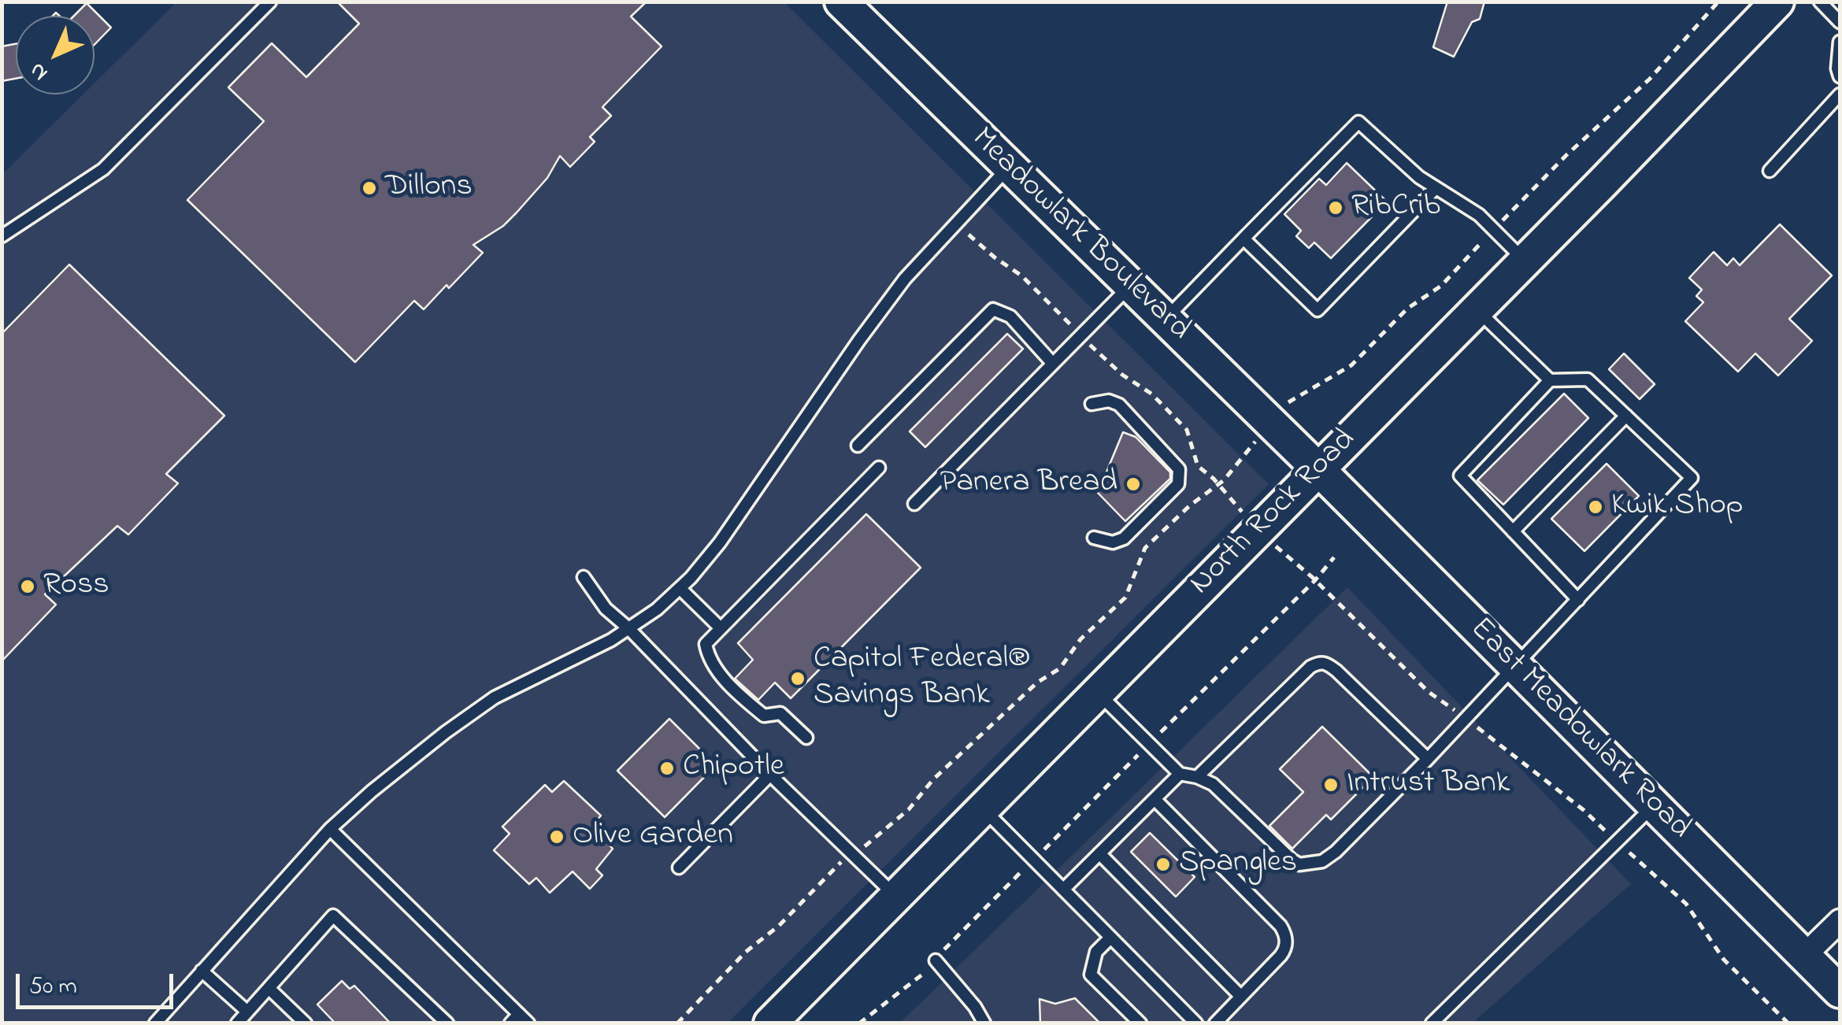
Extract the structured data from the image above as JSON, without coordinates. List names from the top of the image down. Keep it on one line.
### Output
{"streets":{"main road":["Meadowlark Boulevard","North Rock Road","East Meadowlark Road"]},"crossings":[["Meadowlark Boulevard","North Rock Road"],["Meadowlark Boulevard","East Meadowlark Road"],["North Rock Road","East Meadowlark Road"]],"places":["Dillons","RibCrib","Panera Bread","Kwik Shop","Ross","Capitol Federal® Savings Bank","Chipotle","Intrust Bank","Olive Garden","Spangles"],"scale_bar":"50 m","north":"bottom left"}
